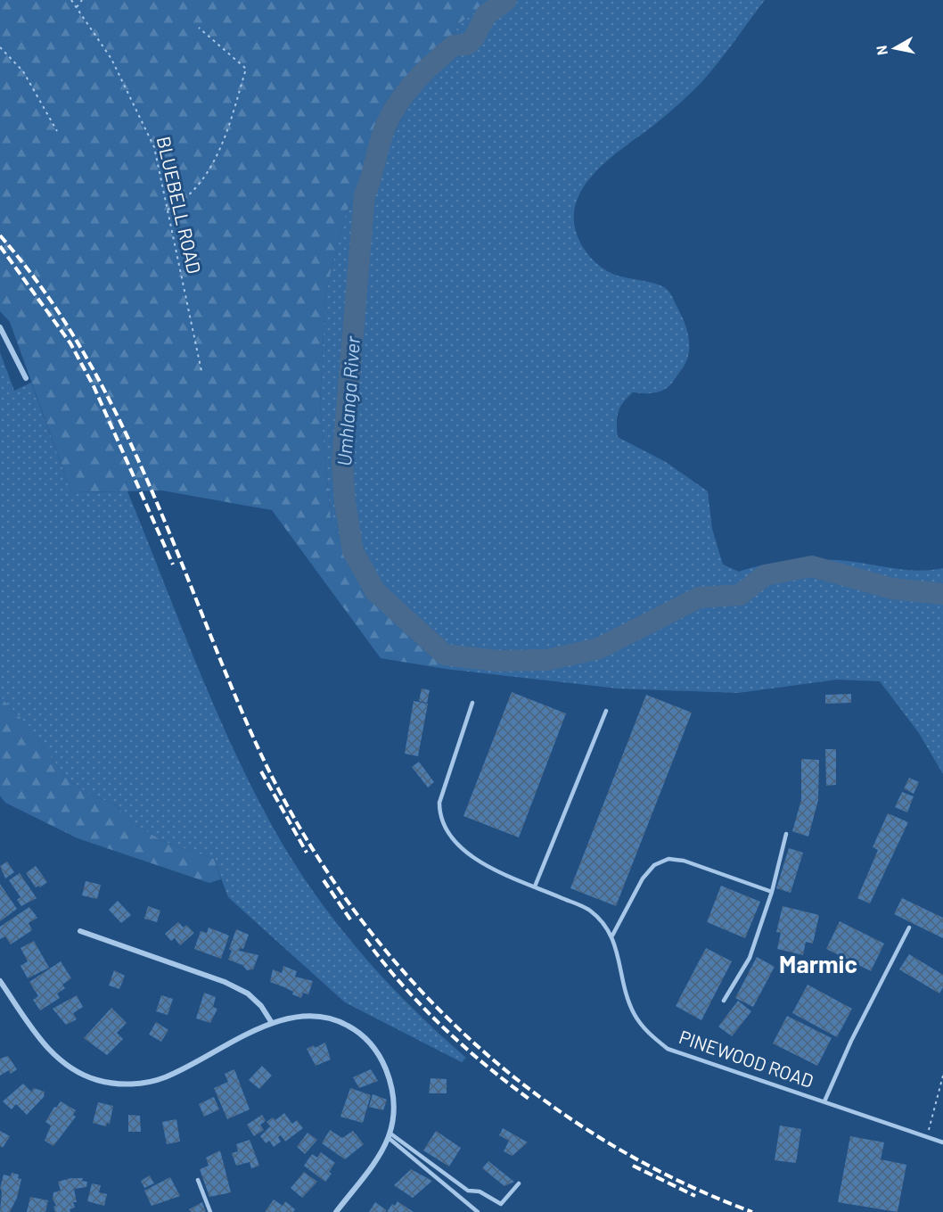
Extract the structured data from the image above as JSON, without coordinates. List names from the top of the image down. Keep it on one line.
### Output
{"streets":{"lane":["PINEWOOD ROAD"],"path":["BLUEBELL ROAD"]},"districts":["Marmic"],"water":["Umhlanga River"],"north":"left"}
